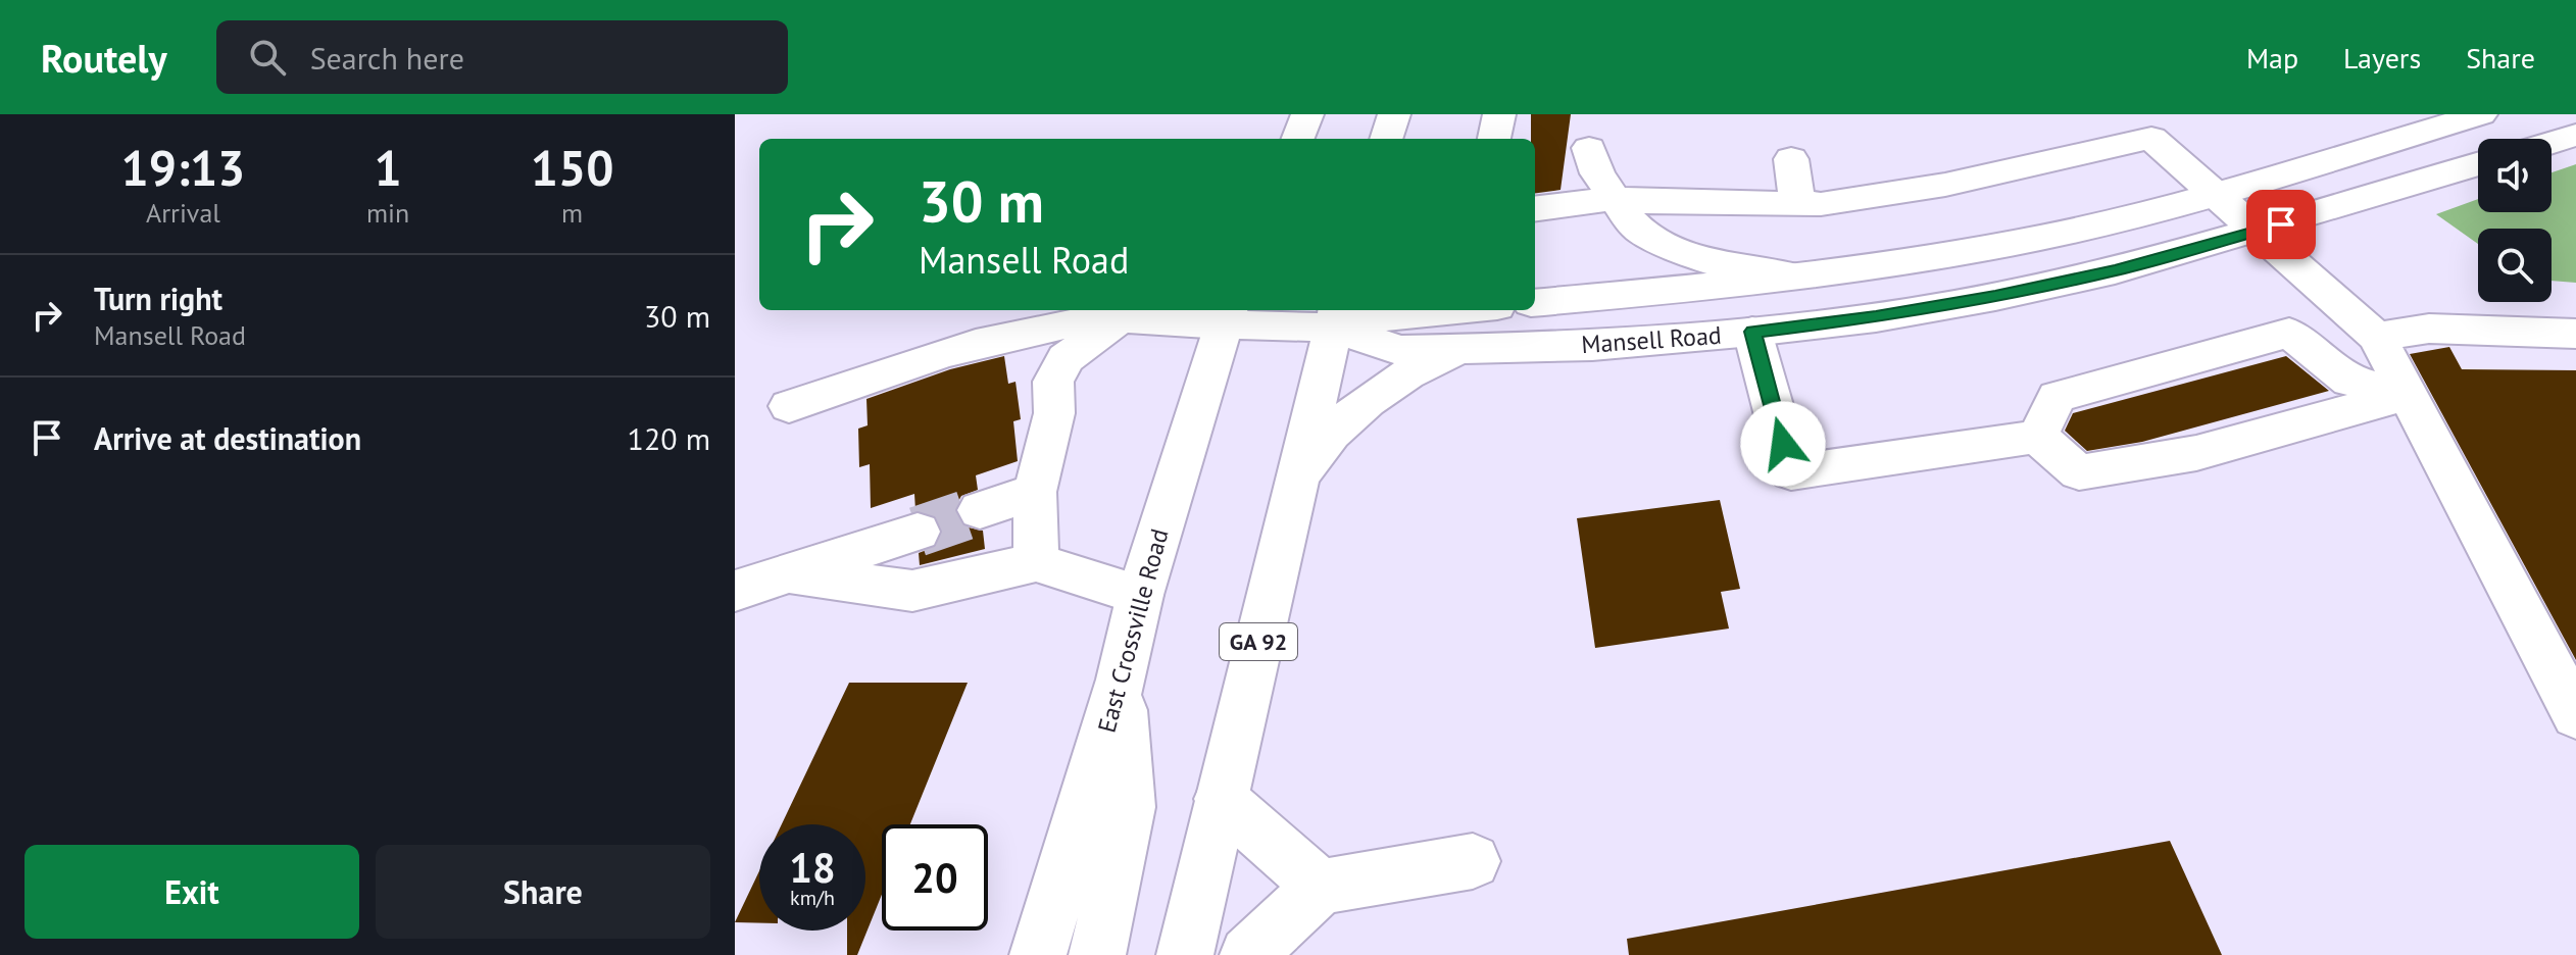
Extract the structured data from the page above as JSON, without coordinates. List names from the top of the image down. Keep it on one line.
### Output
{"streets":{"main road":["Mansell Road","East Crossville Road","GA 92"]},"crossings":[["Mansell Road","East Crossville Road"],["Mansell Road","GA 92"]],"page":{"header":"Routely","search":"Search here","nav":["Map","Layers","Share"],"eta":["19:13","Arrival","1","min","150","m"],"turn":["30 m","Mansell Road"],"list":[{"name":"Turn right","note":"Mansell Road","value":"30 m"},{"name":"Arrive at destination","value":"120 m"}],"speed":"18 km/h","limit":"20","buttons":["Exit","Share"]}}
